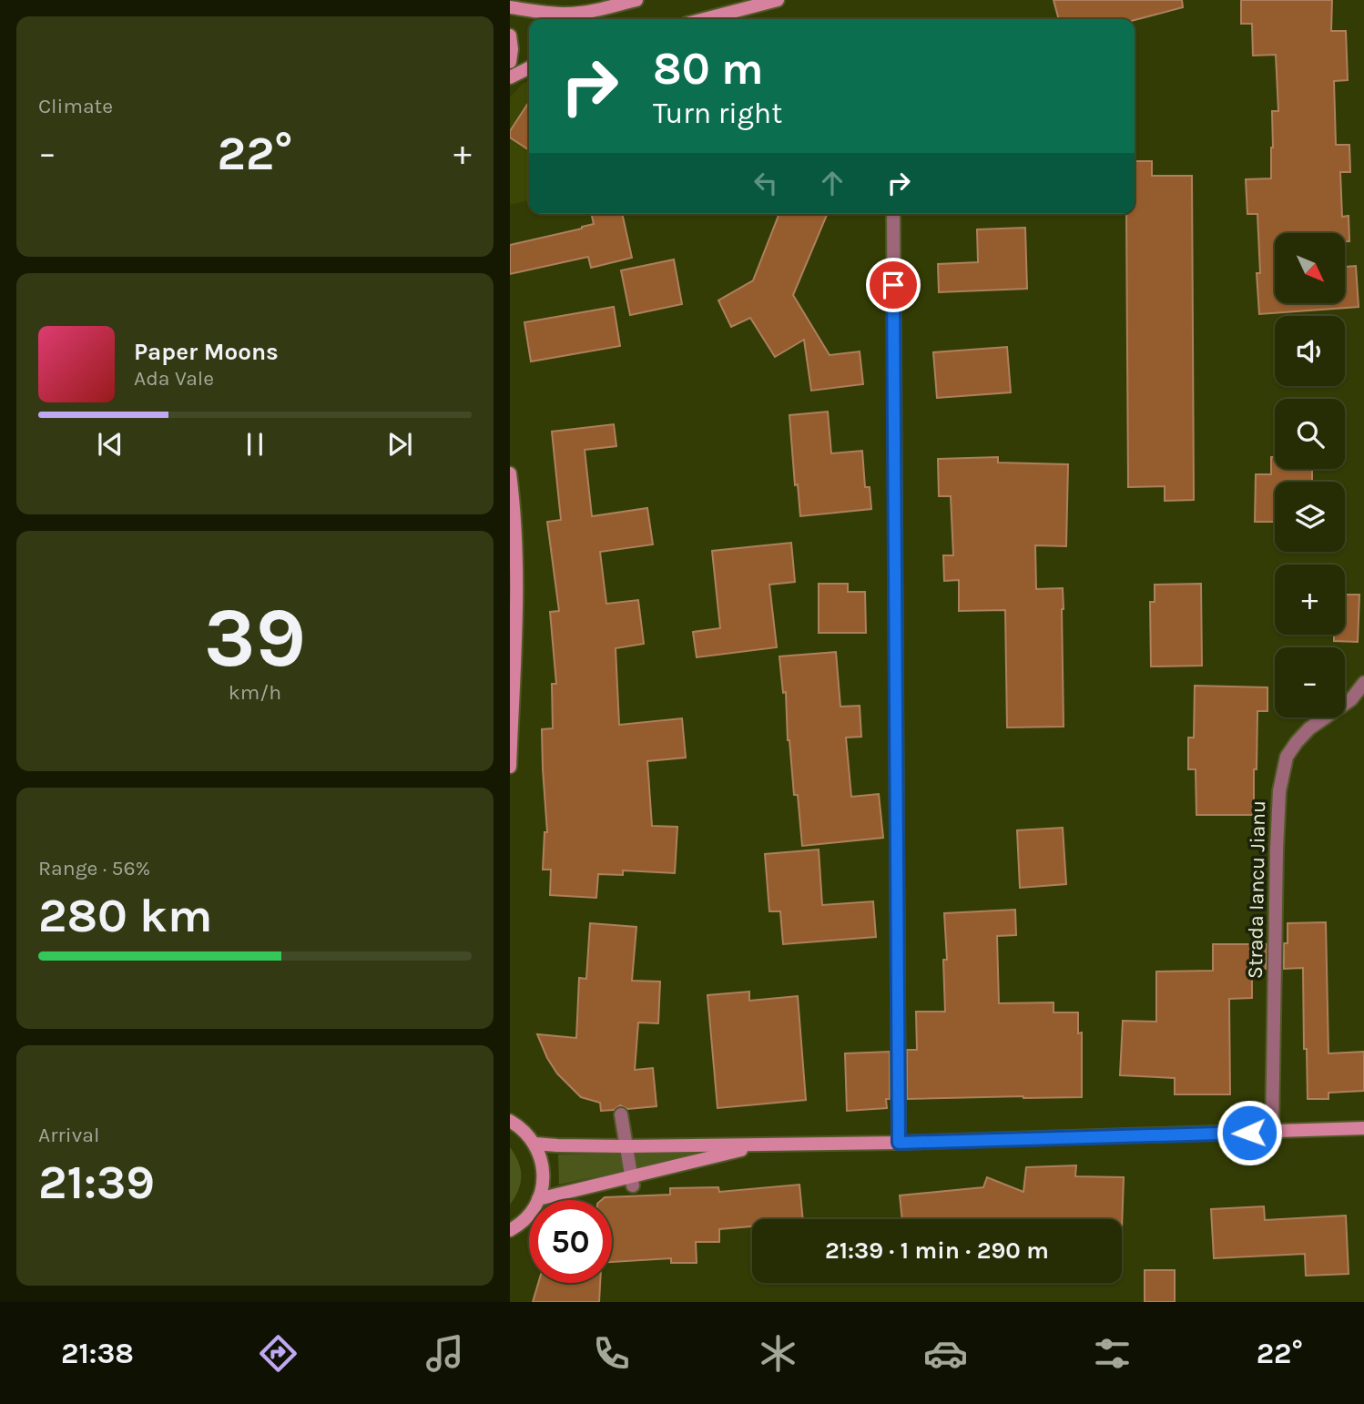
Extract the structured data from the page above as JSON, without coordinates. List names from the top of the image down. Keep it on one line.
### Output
{"streets":{"street":["Strada Iancu Jianu"]},"north":"bottom right","page":{"tile":["Climate",["39","km/h"],["Range · 56%","280 km"],["Arrival","21:39"]],"turn":["80 m","Turn right"],"heat":["−","22°","+"],"map_buttons":["+","−"],"song":["Paper Moons","Ada Vale"],"limit":"50","trip":"21:39 · 1 min · 290 m","tabs":["21:38","22°"]}}
